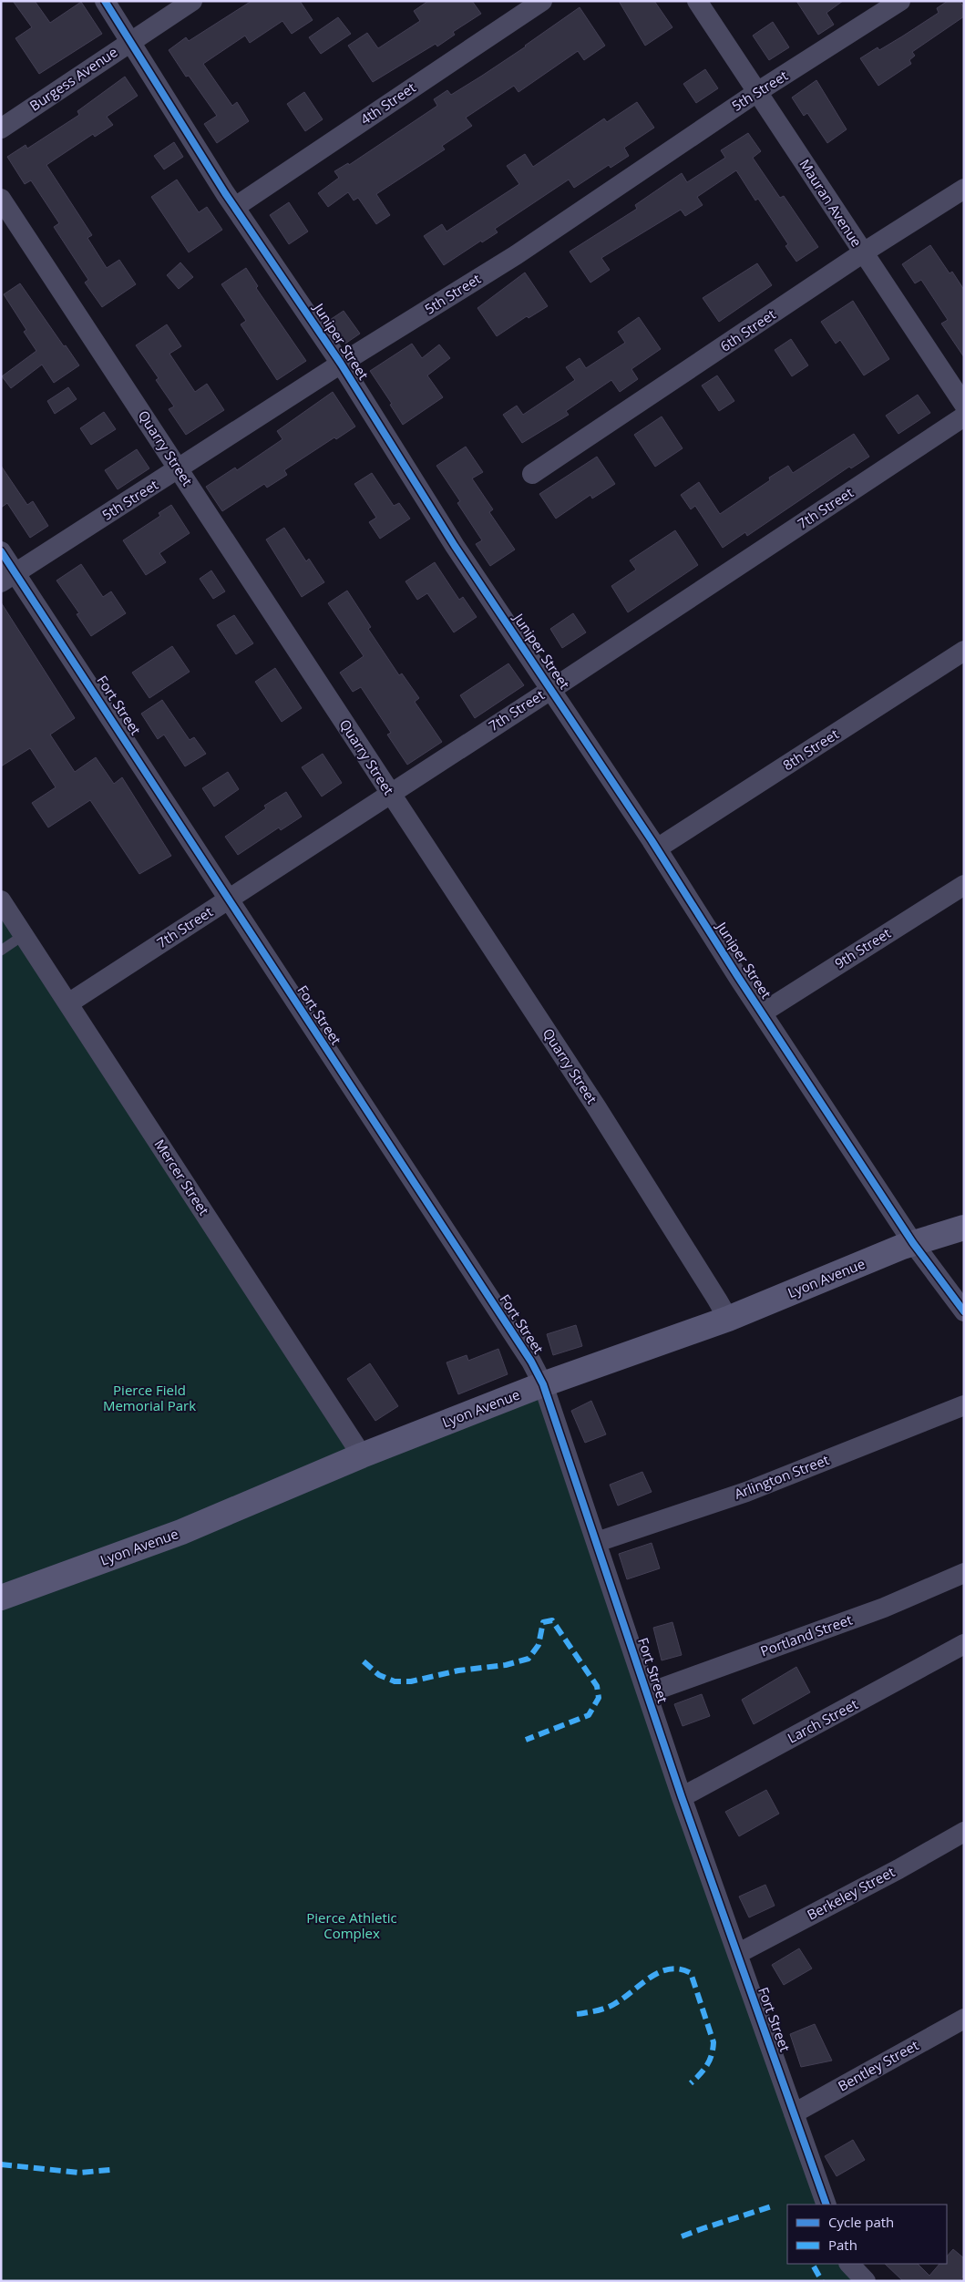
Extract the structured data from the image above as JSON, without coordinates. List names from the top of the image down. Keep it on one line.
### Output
{"streets":{"street":["Burgess Avenue","5th Street","4th Street","Mauran Avenue","6th Street","Juniper Street","Quarry Street","7th Street","Fort Street","8th Street","9th Street","Mercer Street","Lyon Avenue","Arlington Street","Portland Street","Larch Street","Berkeley Street","Bentley Street"]},"crossings":[["Burgess Avenue","Juniper Street"],["5th Street","Mauran Avenue"],["5th Street","Juniper Street"],["5th Street","Quarry Street"],["5th Street","Fort Street"],["4th Street","Juniper Street"],["Mauran Avenue","6th Street"],["Juniper Street","7th Street"],["Juniper Street","8th Street"],["Juniper Street","9th Street"],["Juniper Street","Lyon Avenue"],["Quarry Street","7th Street"],["Quarry Street","Lyon Avenue"],["7th Street","Fort Street"],["7th Street","Mercer Street"],["Fort Street","Lyon Avenue"],["Fort Street","Arlington Street"],["Fort Street","Portland Street"],["Fort Street","Larch Street"],["Fort Street","Berkeley Street"],["Fort Street","Bentley Street"],["Mercer Street","Lyon Avenue"]],"parks":["Pierce Field Memorial Park","Pierce Athletic Complex"],"legend":["Cycle path","Path"]}
